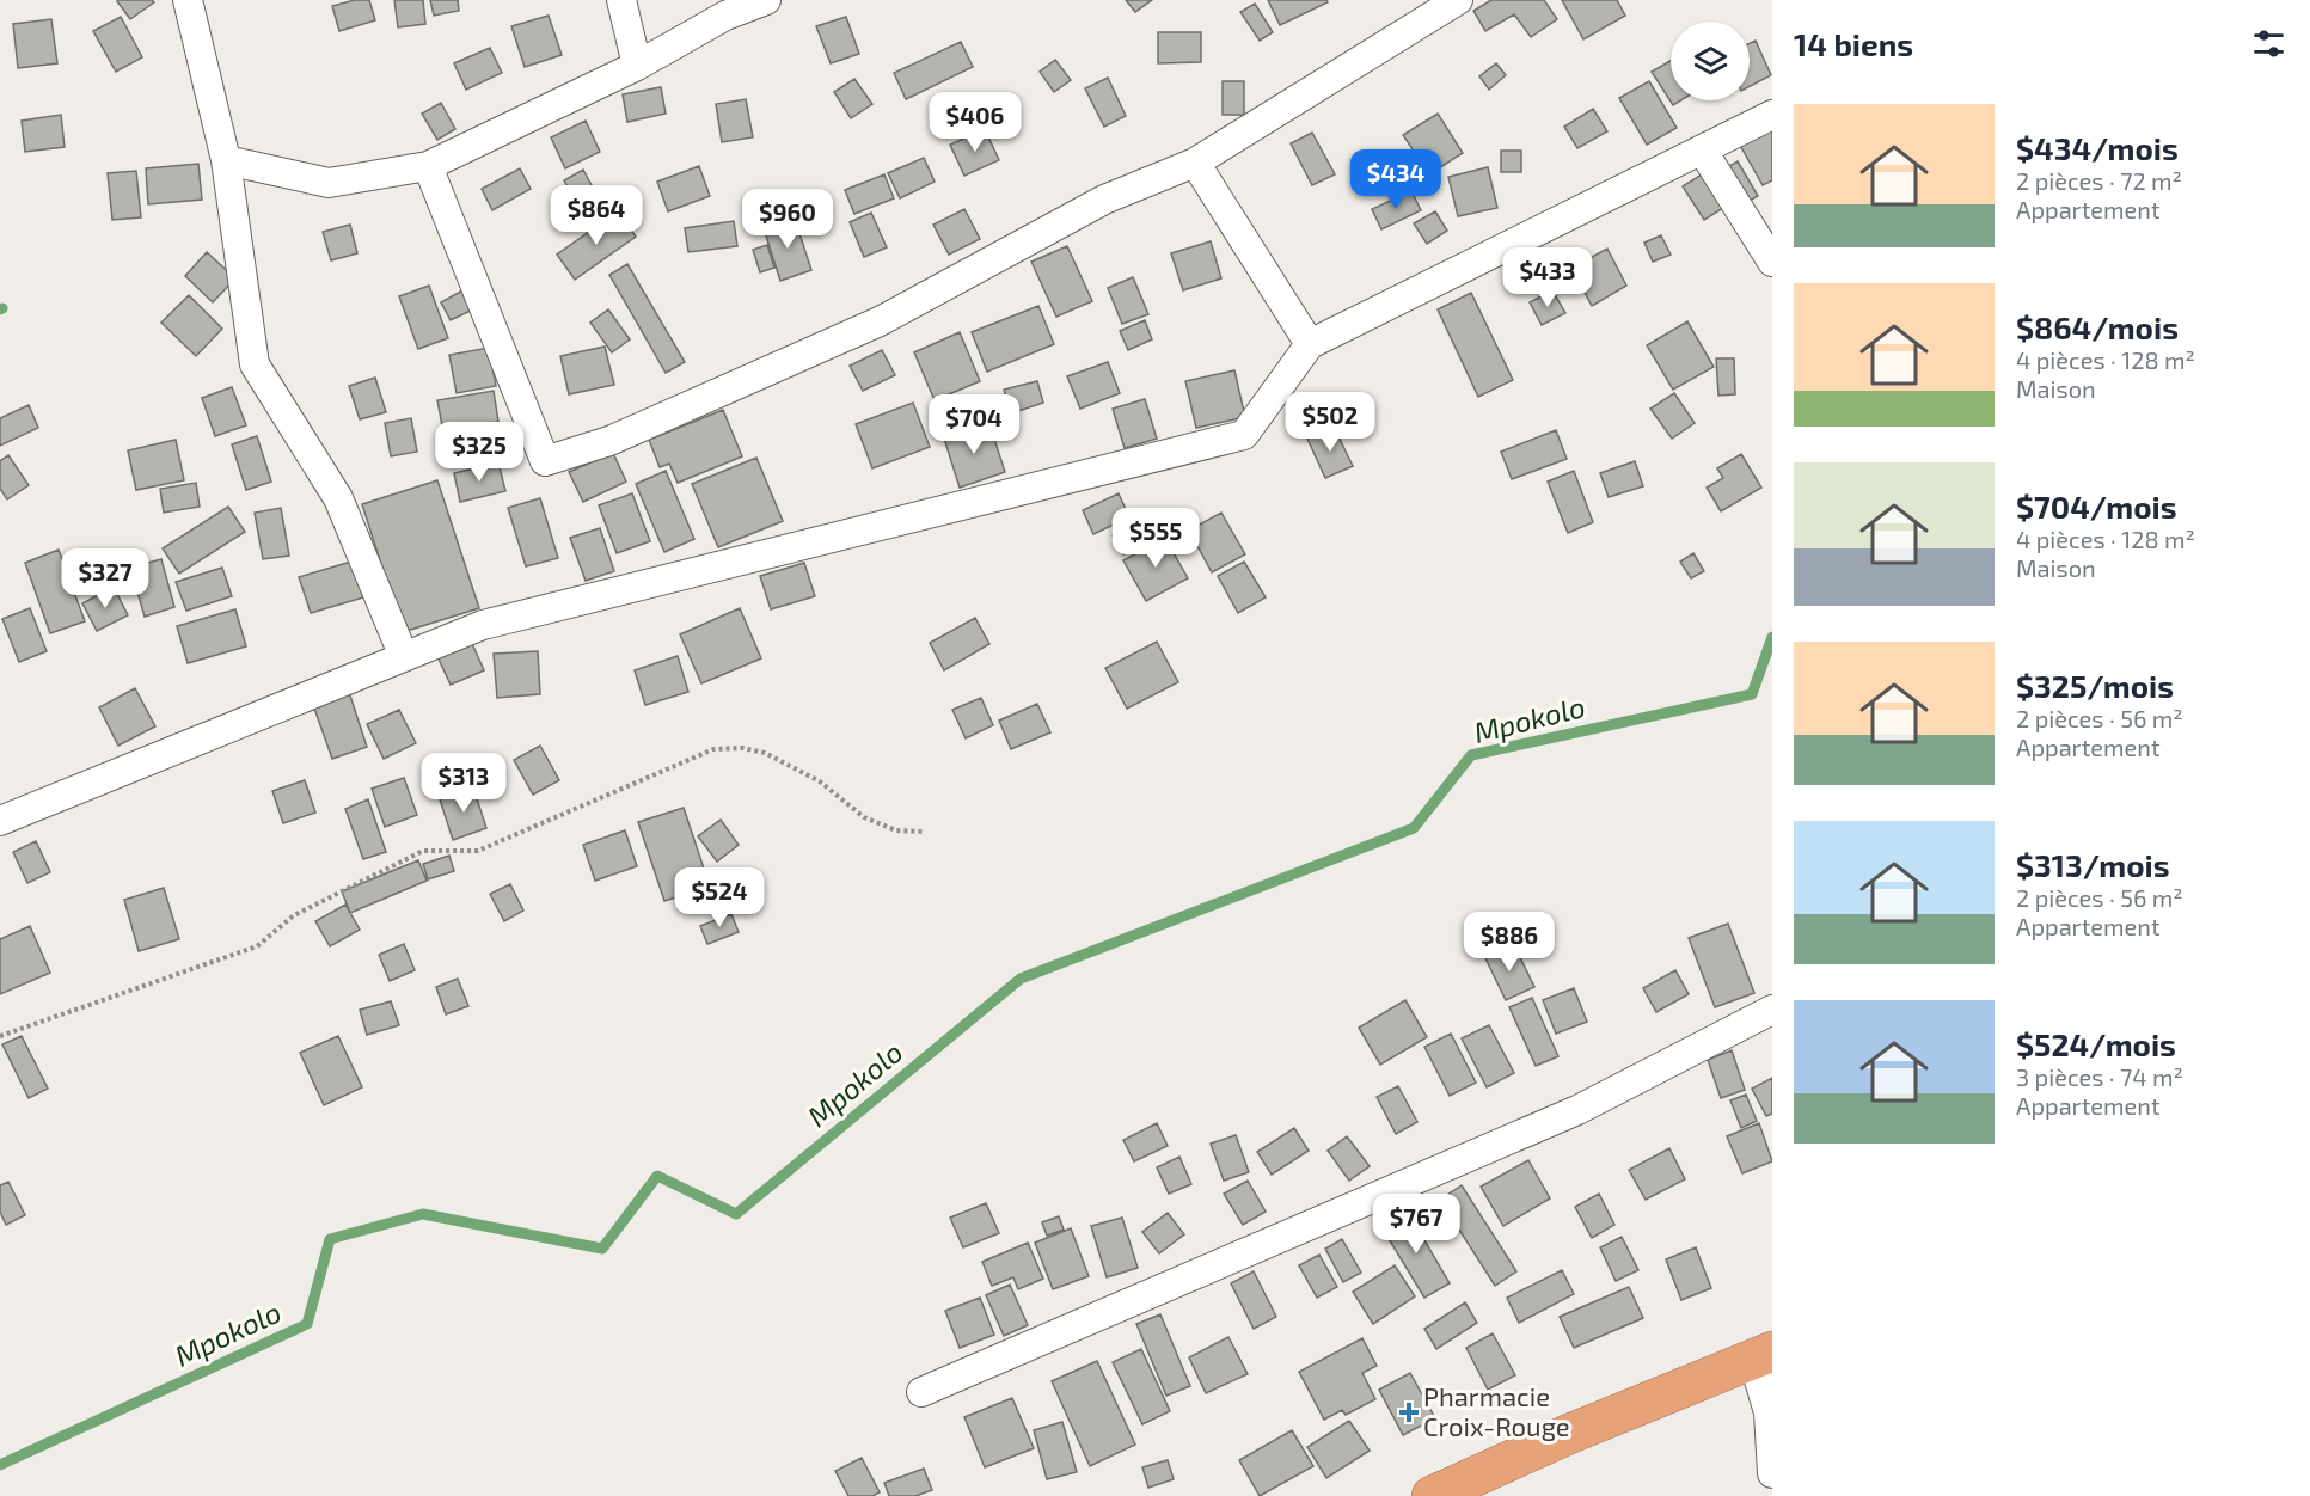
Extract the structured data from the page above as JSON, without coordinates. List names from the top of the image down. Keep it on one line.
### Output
{"water":["Mpokolo"],"places":{"health":["Pharmacie Croix-Rouge"]},"page":{"heading":"14 biens","list":[{"name":"$434/mois","note":"2 pièces · 72 m² · Appartement"},{"name":"$864/mois","note":"4 pièces · 128 m² · Maison"},{"name":"$704/mois","note":"4 pièces · 128 m² · Maison"},{"name":"$325/mois","note":"2 pièces · 56 m² · Appartement"},{"name":"$313/mois","note":"2 pièces · 56 m² · Appartement"},{"name":"$524/mois","note":"3 pièces · 74 m² · Appartement"}],"price":["$406","$434","$864","$960","$433","$502","$704","$325","$555","$327","$313","$524","$886","$767"]}}
